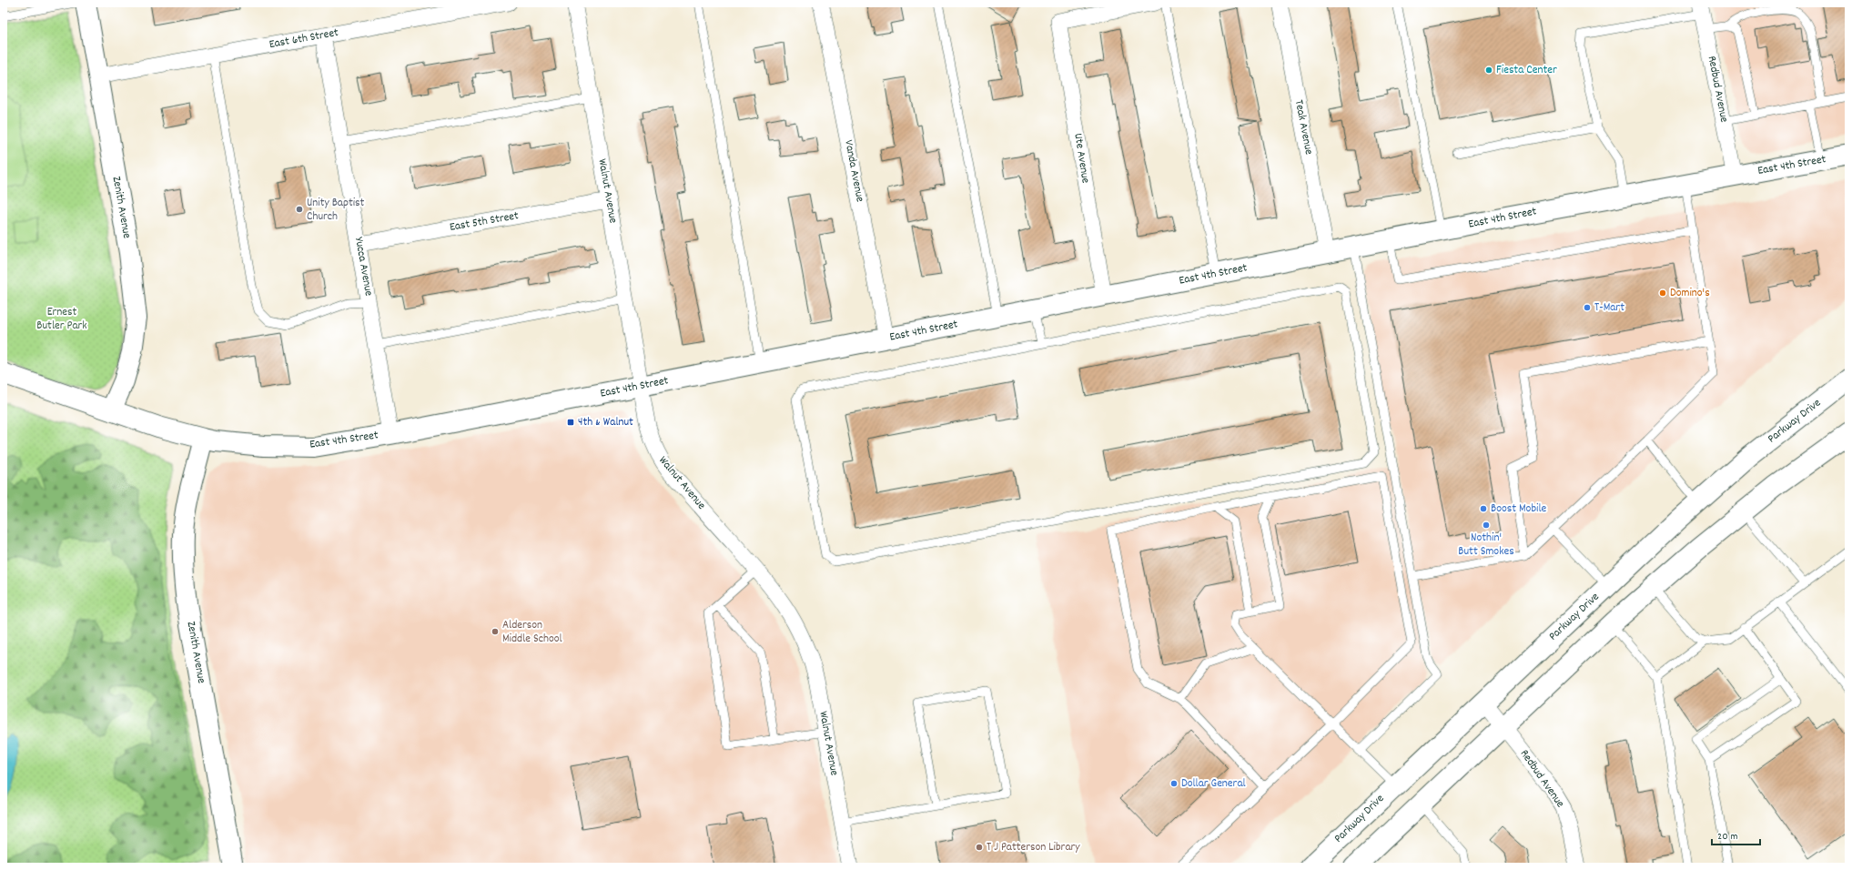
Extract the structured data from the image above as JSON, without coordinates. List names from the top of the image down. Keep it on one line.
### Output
{"streets":{"main road":["East 4th Street","Zenith Avenue","Parkway Drive"],"street":["East 6th Street","Redbud Avenue","Teak Avenue","Ute Avenue","Vanda Avenue","Walnut Avenue","East 5th Street","Yucca Avenue"]},"crossings":[["East 6th Street","Zenith Avenue"],["East 6th Street","Yucca Avenue"],["Redbud Avenue","East 4th Street"],["Redbud Avenue","Parkway Drive"],["Teak Avenue","East 4th Street"],["Ute Avenue","East 4th Street"],["East 4th Street","Vanda Avenue"],["East 4th Street","Walnut Avenue"],["East 4th Street","Zenith Avenue"],["East 4th Street","Yucca Avenue"],["Walnut Avenue","East 5th Street"],["East 5th Street","Yucca Avenue"]],"parks":["Ernest Butler Park"],"places":{"other":["Fiesta Center","Unity Baptist Church","Domino's","T-Mart","Boost Mobile","Nothin' Butt Smokes","Alderson Middle School","Dollar General","T J Patterson Library"],"transit":["4th & Walnut"]},"scale_bar":"20 m"}
